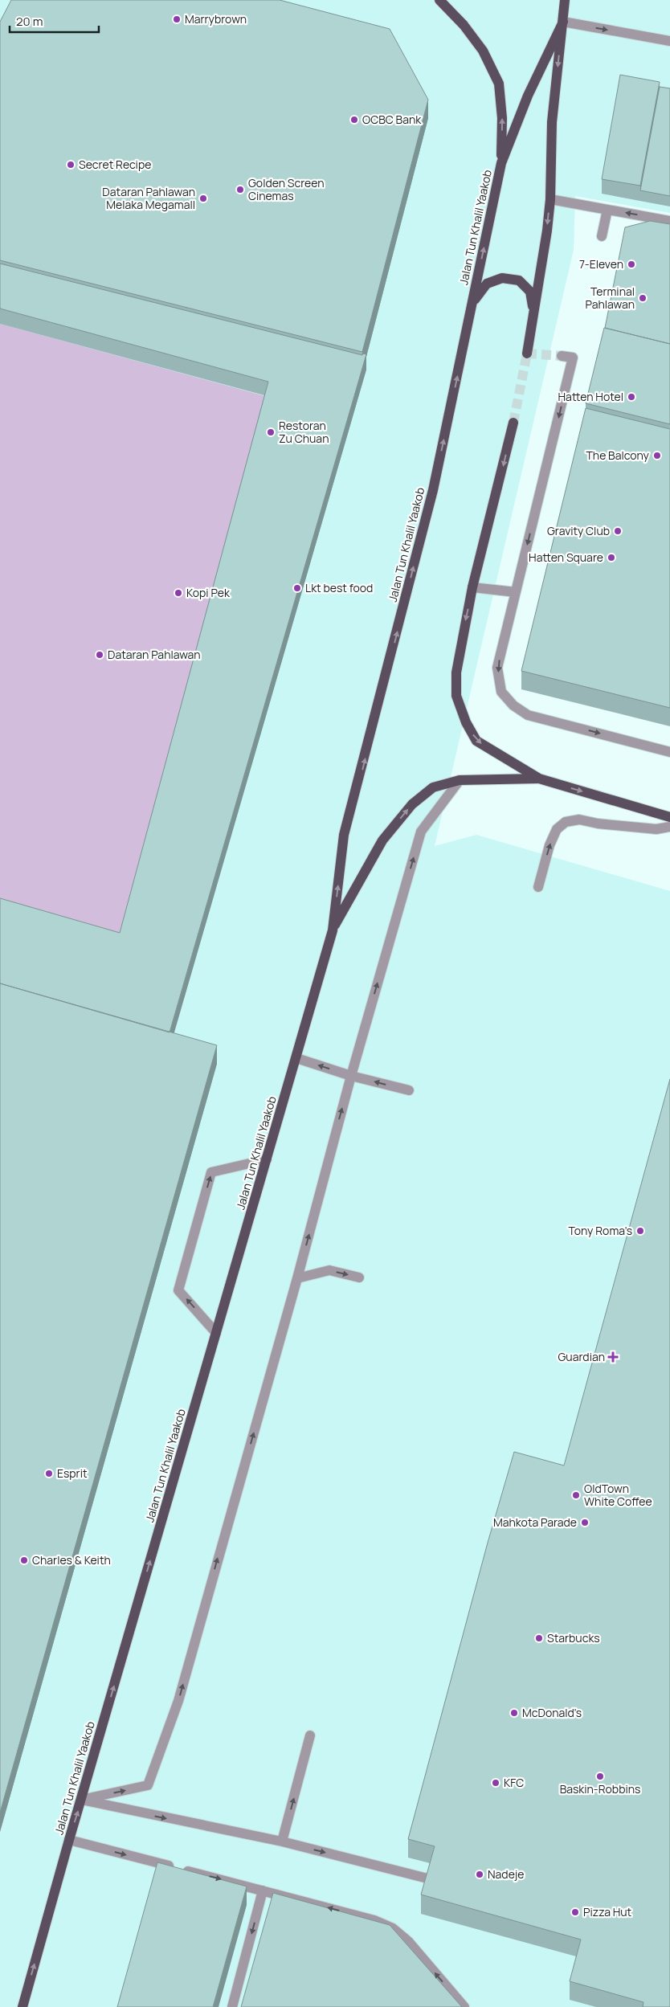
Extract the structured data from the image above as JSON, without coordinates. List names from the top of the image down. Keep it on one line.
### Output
{"streets":{"main road":["Jalan Tun Khalil Yaakob"]},"one_way":["Jalan Tun Khalil Yaakob"],"places":{"other":["Marrybrown","OCBC Bank","Secret Recipe","Golden Screen Cinemas","Dataran Pahlawan Melaka Megamall","7-Eleven","Terminal Pahlawan","Hatten Hotel","Restoran Zu Chuan","The Balcony","Gravity Club","Hatten Square","Lkt best food","Kopi Pek","Dataran Pahlawan","Tony Roma's","Esprit","OldTown White Coffee","Mahkota Parade","Charles & Keith","Starbucks","McDonald's","Baskin-Robbins","KFC","Nadeje","Pizza Hut"],"health":["Guardian"]},"scale_bar":"20 m"}
